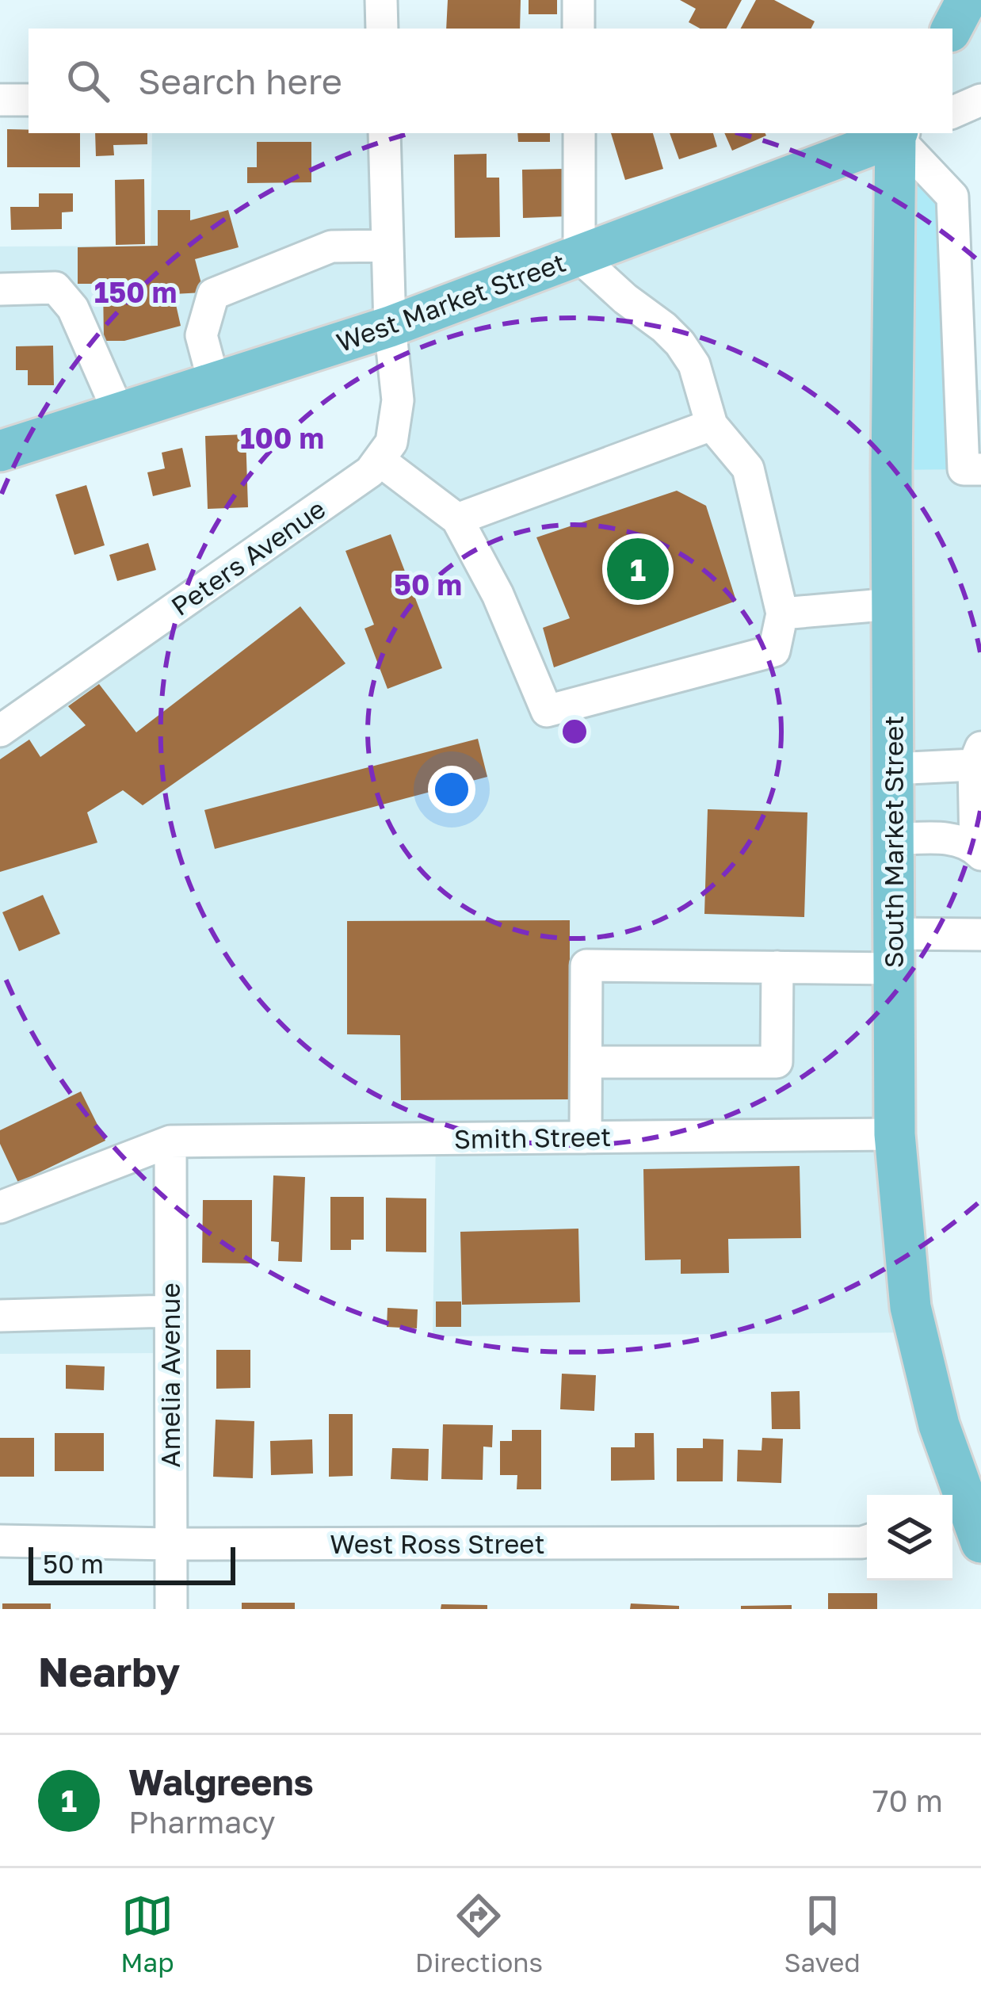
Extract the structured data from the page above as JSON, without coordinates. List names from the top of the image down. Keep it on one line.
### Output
{"streets":{"main road":["West Market Street","South Market Street"],"street":["Peters Avenue","Smith Street","Amelia Avenue","West Ross Street"]},"crossings":[["West Market Street","Peters Avenue"],["South Market Street","Smith Street"],["Smith Street","Amelia Avenue"],["Amelia Avenue","West Ross Street"]],"scale_bar":"50 m","page":{"search":"Search here","pins":"1","scale":"50 m","heading":"Nearby","list":[{"mark":"1","name":"Walgreens","note":"Pharmacy","value":"70 m"}],"nav":["Map","Directions","Saved"]},"rings":["150 m","100 m","50 m"]}
